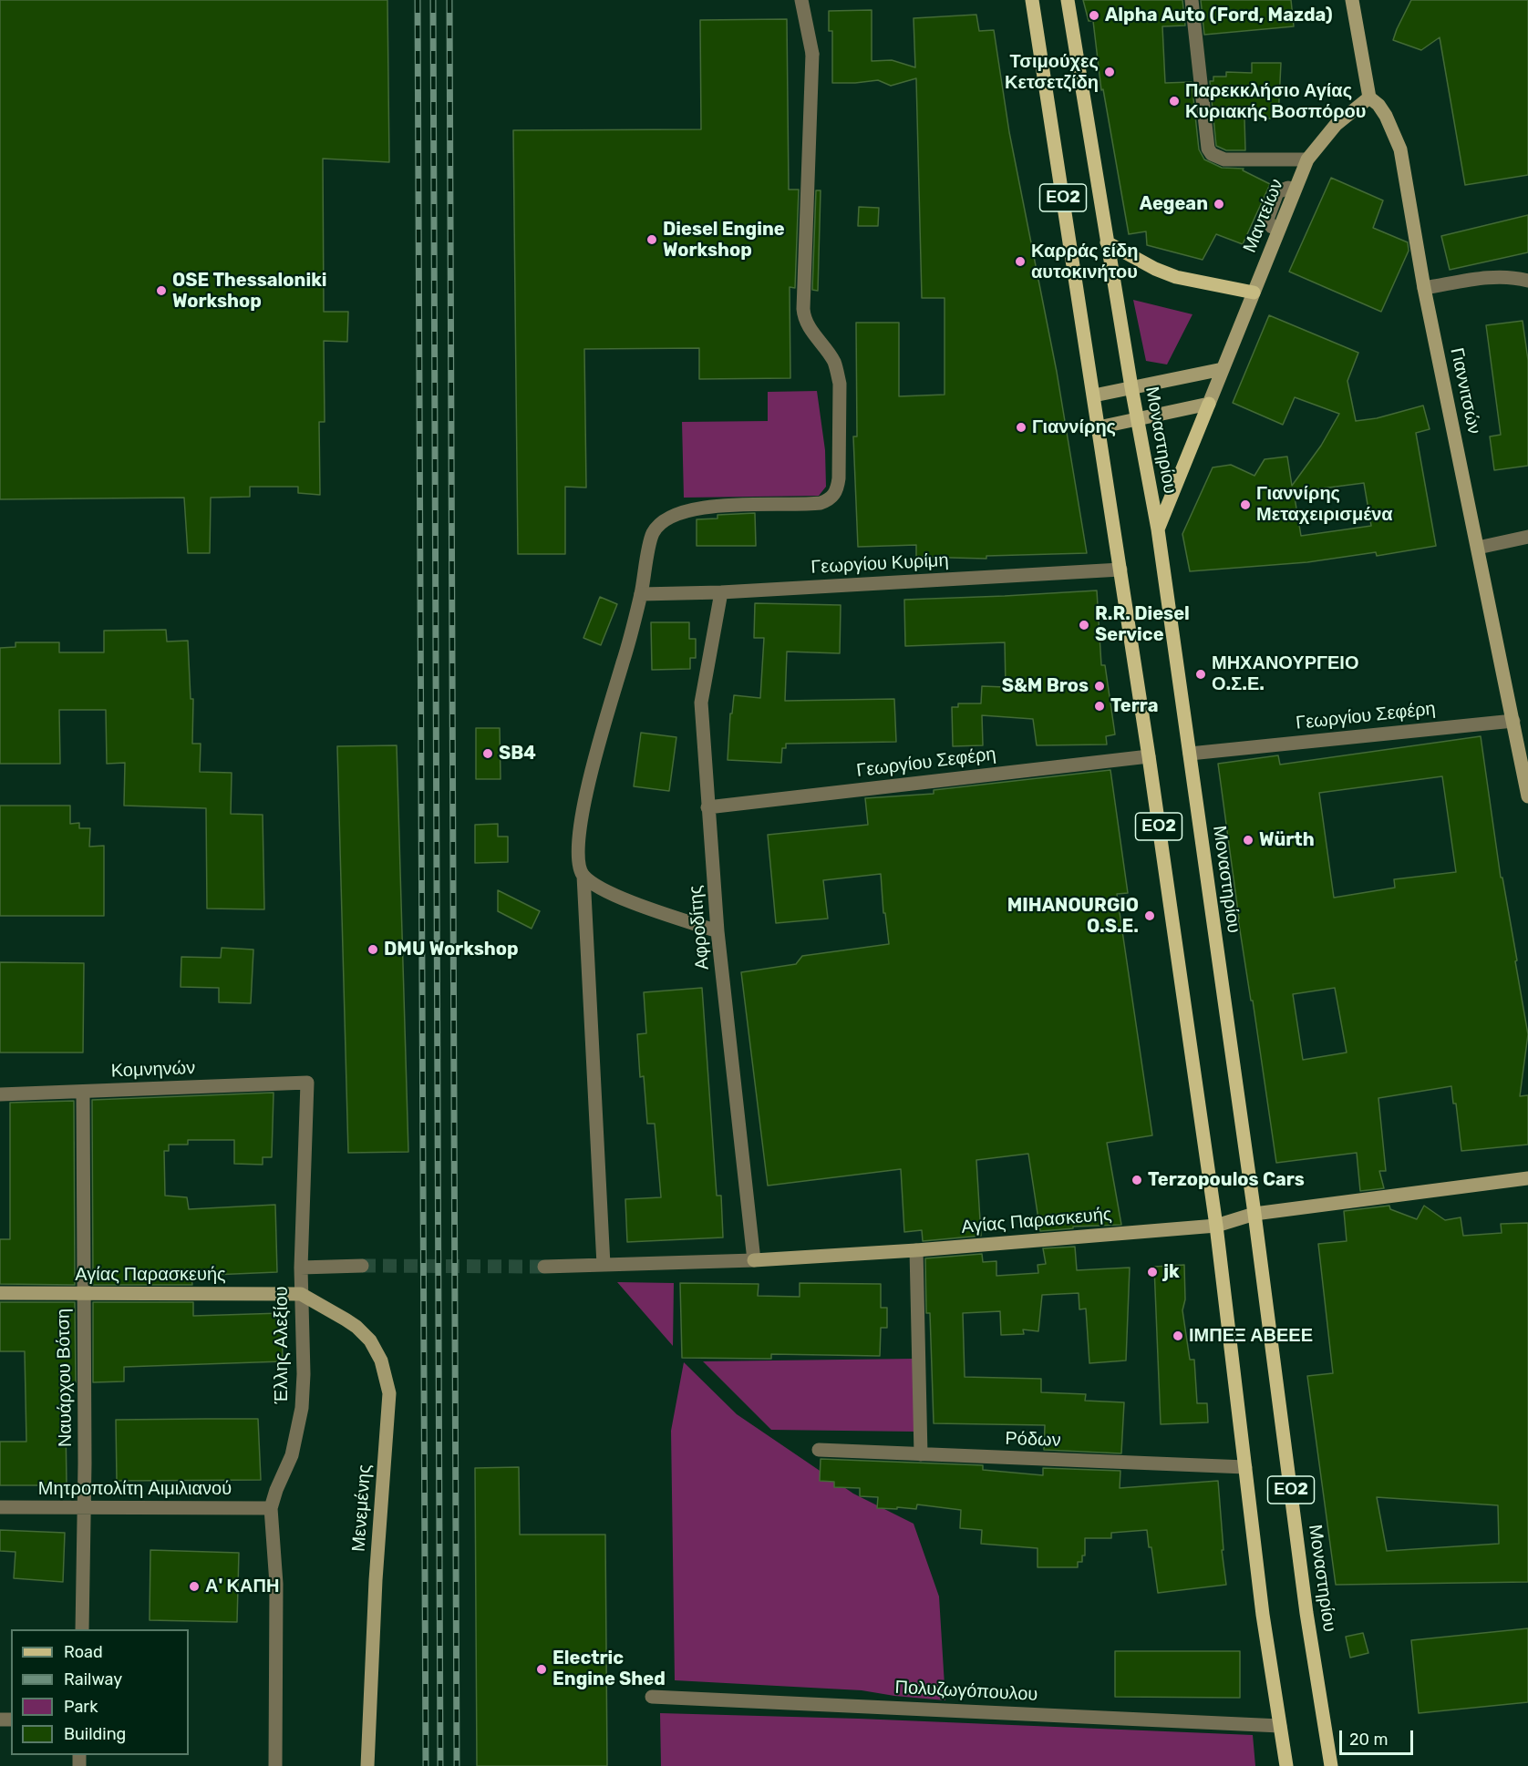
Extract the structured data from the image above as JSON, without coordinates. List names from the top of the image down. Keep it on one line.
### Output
{"streets":{"main road":["ΕΟ2","Μοναστηρίου"],"street":["Μαντείων","Γιαννιτσών","Γεωργίου Κυρίμη","Γεωργίου Σεφέρη","Αφροδίτης","Κομνηνών","Αγίας Παρασκευής","Έλλης Αλεξίου","Ναυάρχου Βότση","Ρόδων","Μητροπολίτη Αιμιλιανού","Μενεμένης","Πολυζωγόπουλου"]},"crossings":[["ΕΟ2","Γεωργίου Κυρίμη"],["ΕΟ2","Γεωργίου Σεφέρη"],["ΕΟ2","Αγίας Παρασκευής"],["ΕΟ2","Ρόδων"],["ΕΟ2","Πολυζωγόπουλου"],["Μαντείων","Γιαννιτσών"],["Γιαννιτσών","Γεωργίου Σεφέρη"],["Μοναστηρίου","Γεωργίου Σεφέρη"],["Μοναστηρίου","Αγίας Παρασκευής"],["Γεωργίου Κυρίμη","Αφροδίτης"],["Γεωργίου Σεφέρη","Αφροδίτης"],["Αφροδίτης","Αγίας Παρασκευής"],["Κομνηνών","Έλλης Αλεξίου"],["Κομνηνών","Ναυάρχου Βότση"],["Αγίας Παρασκευής","Έλλης Αλεξίου"],["Αγίας Παρασκευής","Ναυάρχου Βότση"],["Αγίας Παρασκευής","Μενεμένης"],["Έλλης Αλεξίου","Μητροπολίτη Αιμιλιανού"],["Έλλης Αλεξίου","Μενεμένης"],["Ναυάρχου Βότση","Μητροπολίτη Αιμιλιανού"]],"places":["Alpha Auto (Ford, Mazda)","Τσιμούχες Κετσετζίδη","Παρεκκλήσιο Αγίας Κυριακής Βοσπόρου","Aegean","Diesel Engine Workshop","Καρράς είδη αυτοκινήτου","OSE Thessaloniki Workshop","Γιαννίρης","Γιαννίρης Μεταχειρισμένα","R.R. Diesel Service","ΜΗΧΑΝΟΥΡΓΕΙΟ Ο.Σ.Ε.","S&M Bros","Terra","SB4","Würth","MIHANOURGIO O.S.E.","DMU Workshop","Terzopoulos Cars","jk","ΙΜΠΕΞ ΑΒΕΕΕ","Α' ΚΑΠΗ","Electric Engine Shed"],"legend":["Road","Railway","Park","Building"],"scale_bar":"20 m"}
